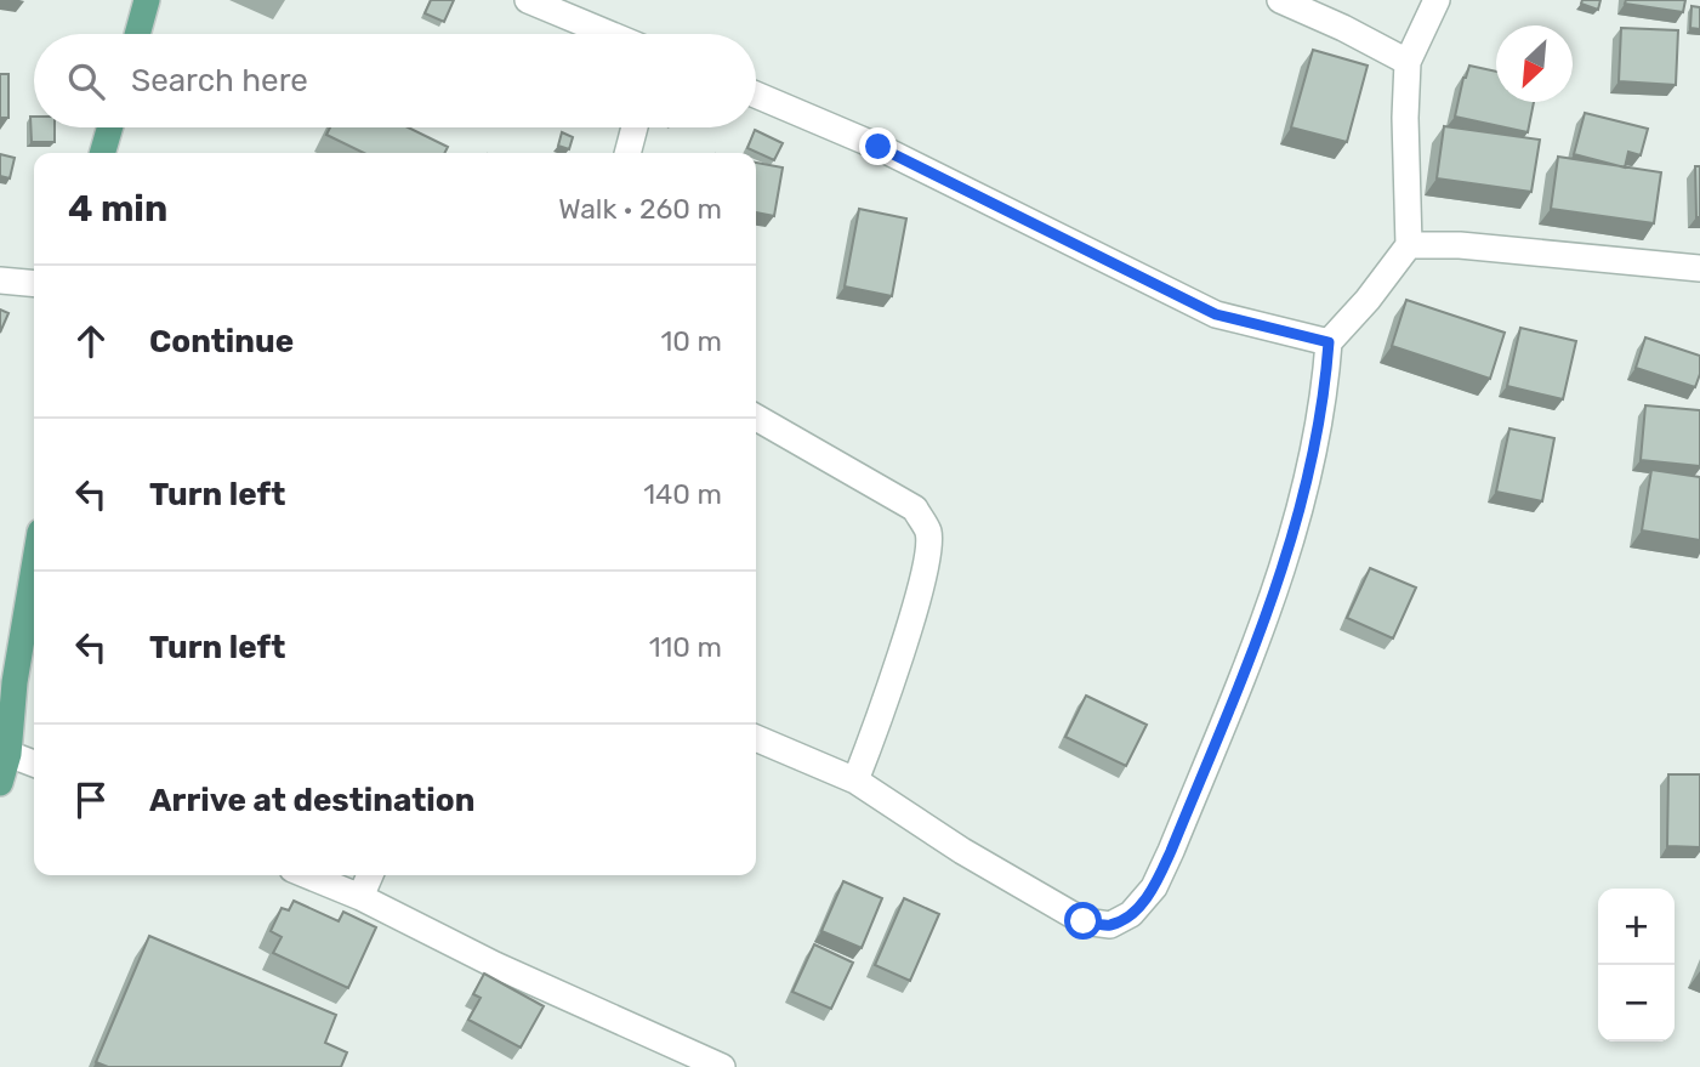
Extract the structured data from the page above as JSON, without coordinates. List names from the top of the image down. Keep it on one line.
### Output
{"north":"bottom left","page":{"search":"Search here","heading":["4 min","Walk · 260 m"],"list":[["Continue","10 m"],["Turn left","140 m"],["Turn left","110 m"],"Arrive at destination"],"map_buttons":["+","−"]}}
